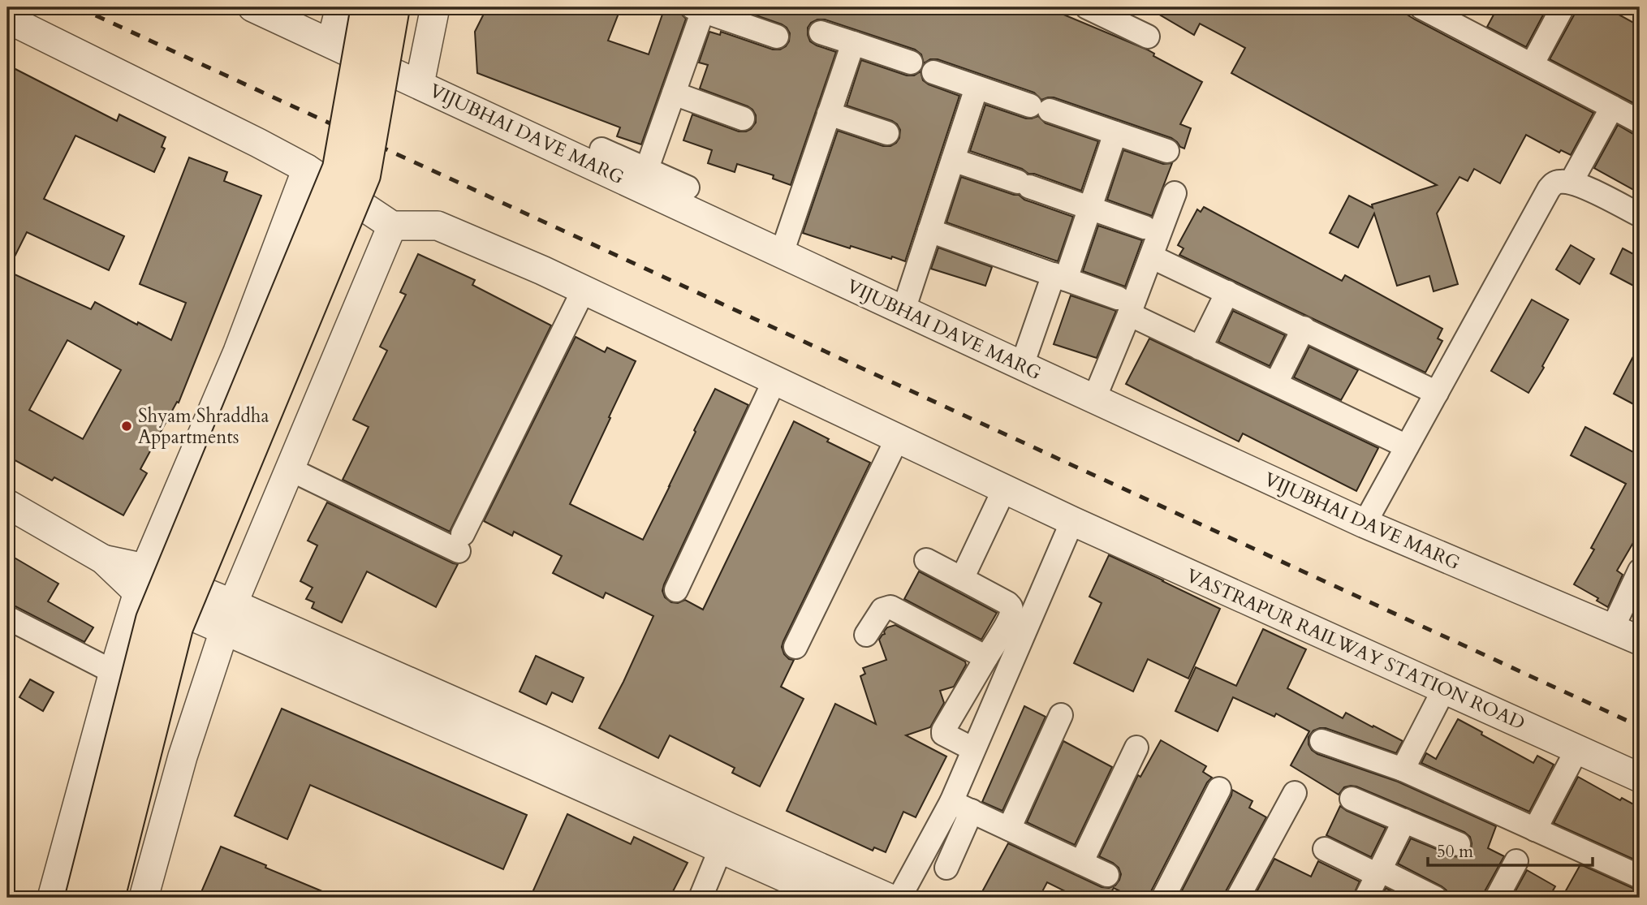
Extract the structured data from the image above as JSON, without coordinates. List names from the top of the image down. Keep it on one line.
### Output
{"streets":{"street":["VIJUBHAI DAVE MARG","VASTRAPUR RAILWAY STATION ROAD"]},"places":["Shyam Shraddha Appartments"],"scale_bar":"50 m"}
